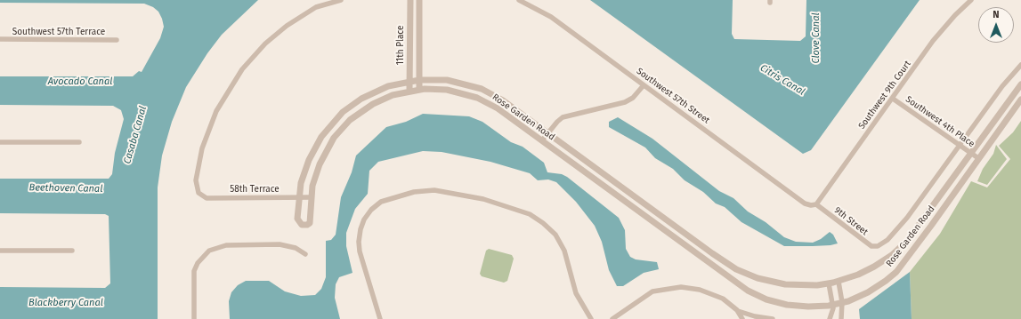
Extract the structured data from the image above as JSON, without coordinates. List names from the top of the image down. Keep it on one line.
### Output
{"streets":{"street":["Southwest 57th Terrace","11th Place","Southwest 9th Court","Southwest 57th Street","Rose Garden Road","Southwest 4th Place","58th Terrace","9th Street"]},"crossings":[["11th Place","Rose Garden Road"],["Southwest 9th Court","Southwest 57th Street"],["Southwest 9th Court","Southwest 4th Place"],["Southwest 9th Court","9th Street"],["Southwest 57th Street","9th Street"],["Rose Garden Road","Southwest 4th Place"],["Rose Garden Road","58th Terrace"],["Rose Garden Road","9th Street"]],"water":["Clove Canal","Citris Canal","Avocado Canal","Casaba Canal","Beethoven Canal","Blackberry Canal"],"north":"top"}
